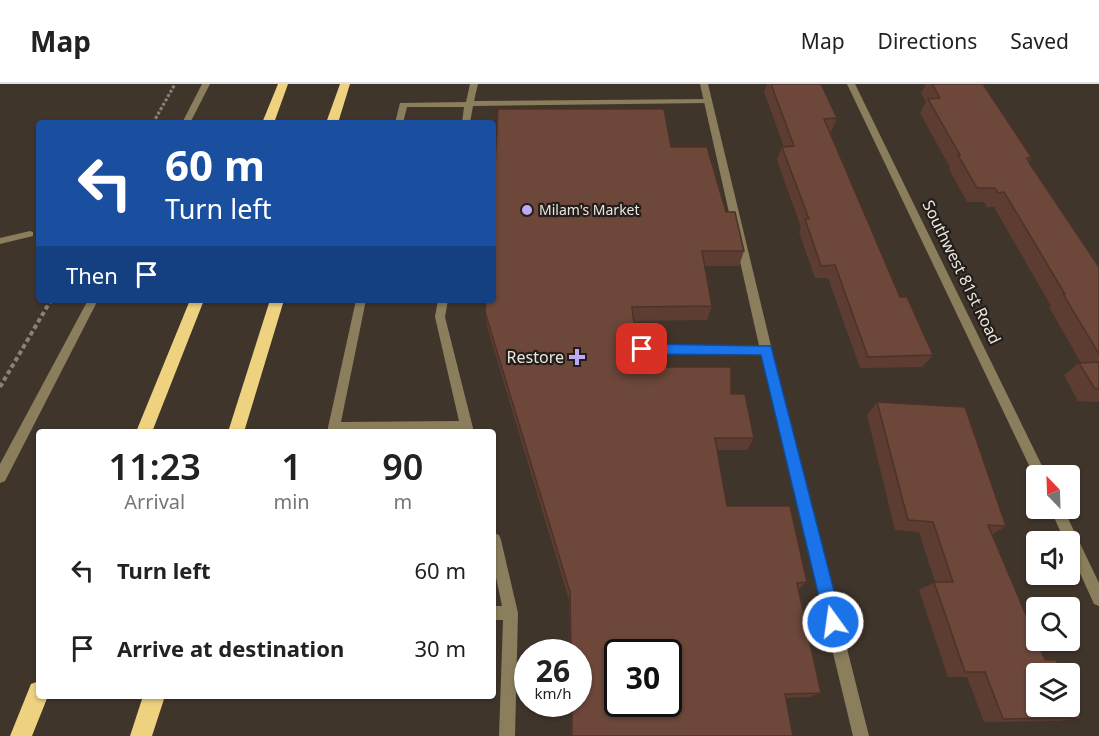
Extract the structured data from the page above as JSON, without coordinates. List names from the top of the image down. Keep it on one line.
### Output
{"streets":{"street":["Southwest 81st Road"]},"places":{"other":["Milam's Market"],"health":["Restore"]},"north":"top left","page":{"header":"Map","nav":["Map","Directions","Saved"],"turn":["60 m","Turn left"],"then":"Then","eta":["11:23","Arrival","1","min","90","m"],"list":[{"name":"Turn left","value":"60 m"},{"name":"Arrive at destination","value":"30 m"}],"speed":"26 km/h","limit":"30"}}
